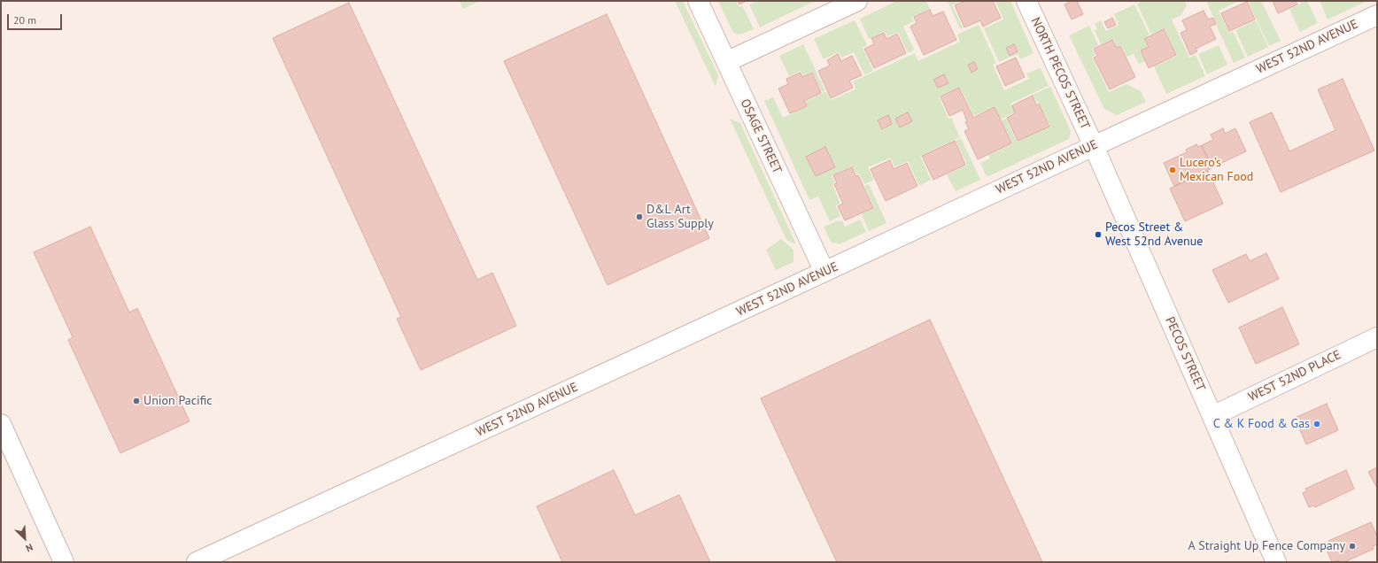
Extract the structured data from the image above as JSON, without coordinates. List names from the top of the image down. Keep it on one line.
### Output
{"streets":{"street":["WEST 52ND AVENUE","NORTH PECOS STREET","OSAGE STREET","PECOS STREET","WEST 52ND PLACE"]},"crossings":[["WEST 52ND AVENUE","NORTH PECOS STREET"],["WEST 52ND AVENUE","OSAGE STREET"],["WEST 52ND AVENUE","PECOS STREET"],["NORTH PECOS STREET","PECOS STREET"],["PECOS STREET","WEST 52ND PLACE"]],"places":["Lucero’s Mexican Food","D&L Art Glass Supply","Pecos Street & West 52nd Avenue","Union Pacific","C & K Food & Gas","A Straight Up Fence Company"],"scale_bar":"20 m","north":"bottom right"}
